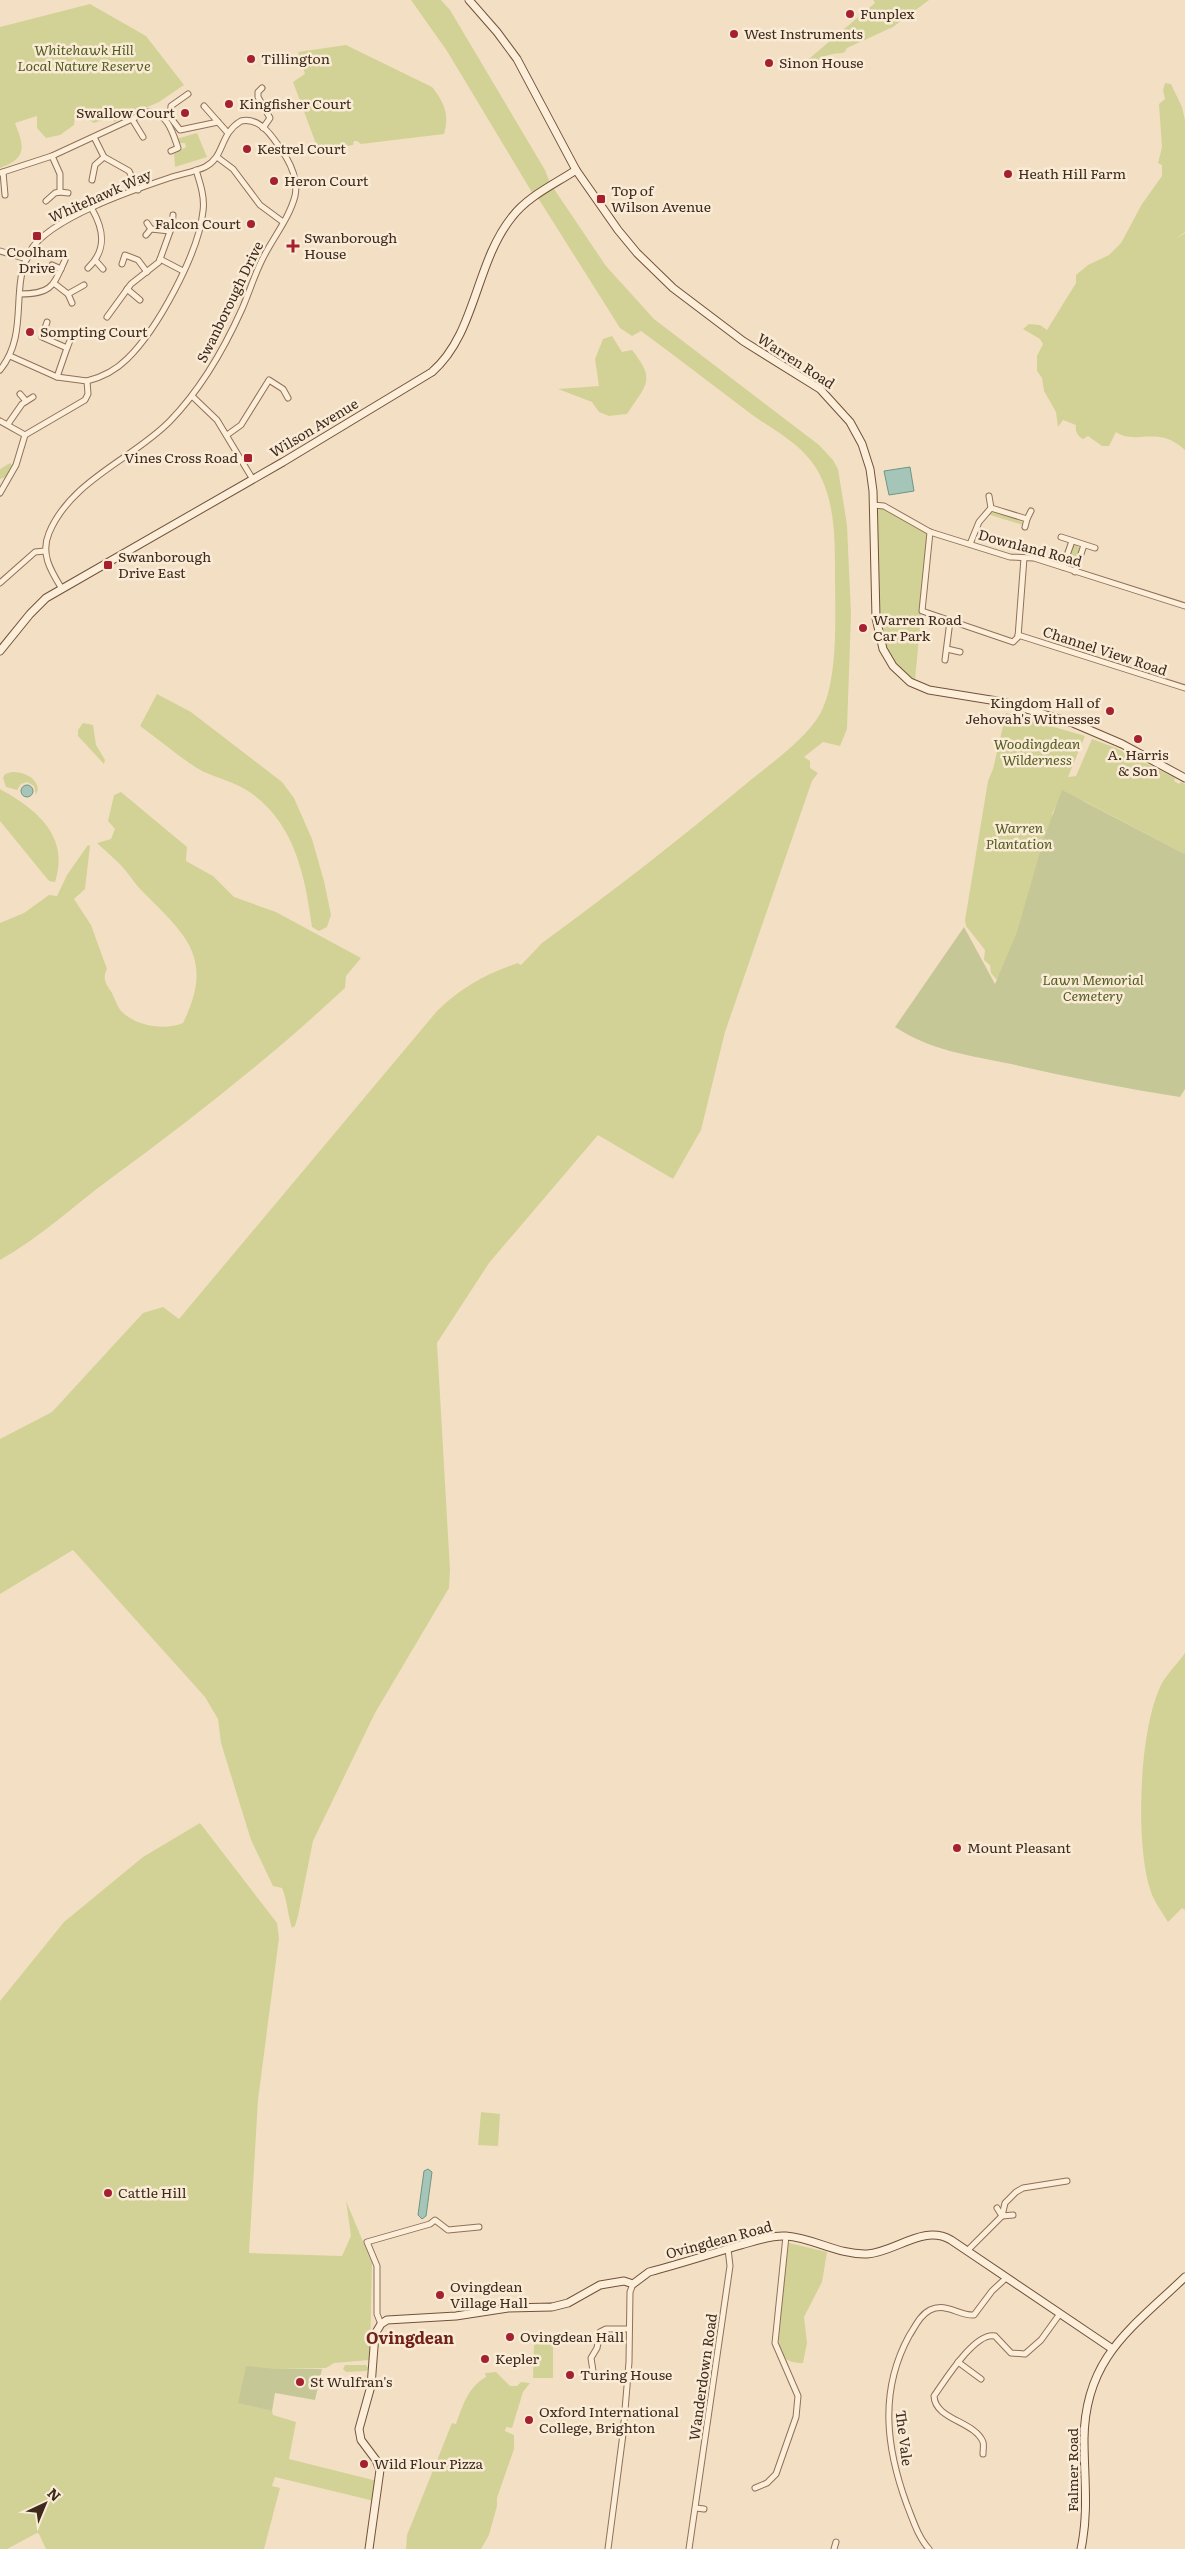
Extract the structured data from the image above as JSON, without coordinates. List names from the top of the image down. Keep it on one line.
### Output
{"streets":{"street":["Whitehawk Way","Swanborough Drive","Warren Road","Wilson Avenue","Downland Road","Channel View Road","Ovingdean Road","Wanderdown Road","The Vale","Falmer Road"]},"crossings":[["Warren Road","Wilson Avenue"],["Warren Road","Downland Road"],["Ovingdean Road","Wanderdown Road"],["Ovingdean Road","The Vale"],["Ovingdean Road","Falmer Road"]],"districts":["Ovingdean"],"parks":["Whitehawk Hill Local Nature Reserve","Woodingdean Wilderness","Warren Plantation","Lawn Memorial Cemetery"],"places":{"other":["Funplex","West Instruments","Tillington","Sinon House","Kingfisher Court","Swallow Court","Kestrel Court","Heath Hill Farm","Heron Court","Falcon Court","Sompting Court","Warren Road Car Park","Kingdom Hall of Jehovah's Witnesses","A. Harris & Son","Mount Pleasant","Cattle Hill","Ovingdean Village Hall","Ovingdean Hall","Kepler","Turing House","St Wulfran's","Oxford International College, Brighton","Wild Flour Pizza"],"transit":["Top of Wilson Avenue","Coolham Drive","Vines Cross Road","Swanborough Drive East"],"health":["Swanborough House"]},"north":"top right"}
